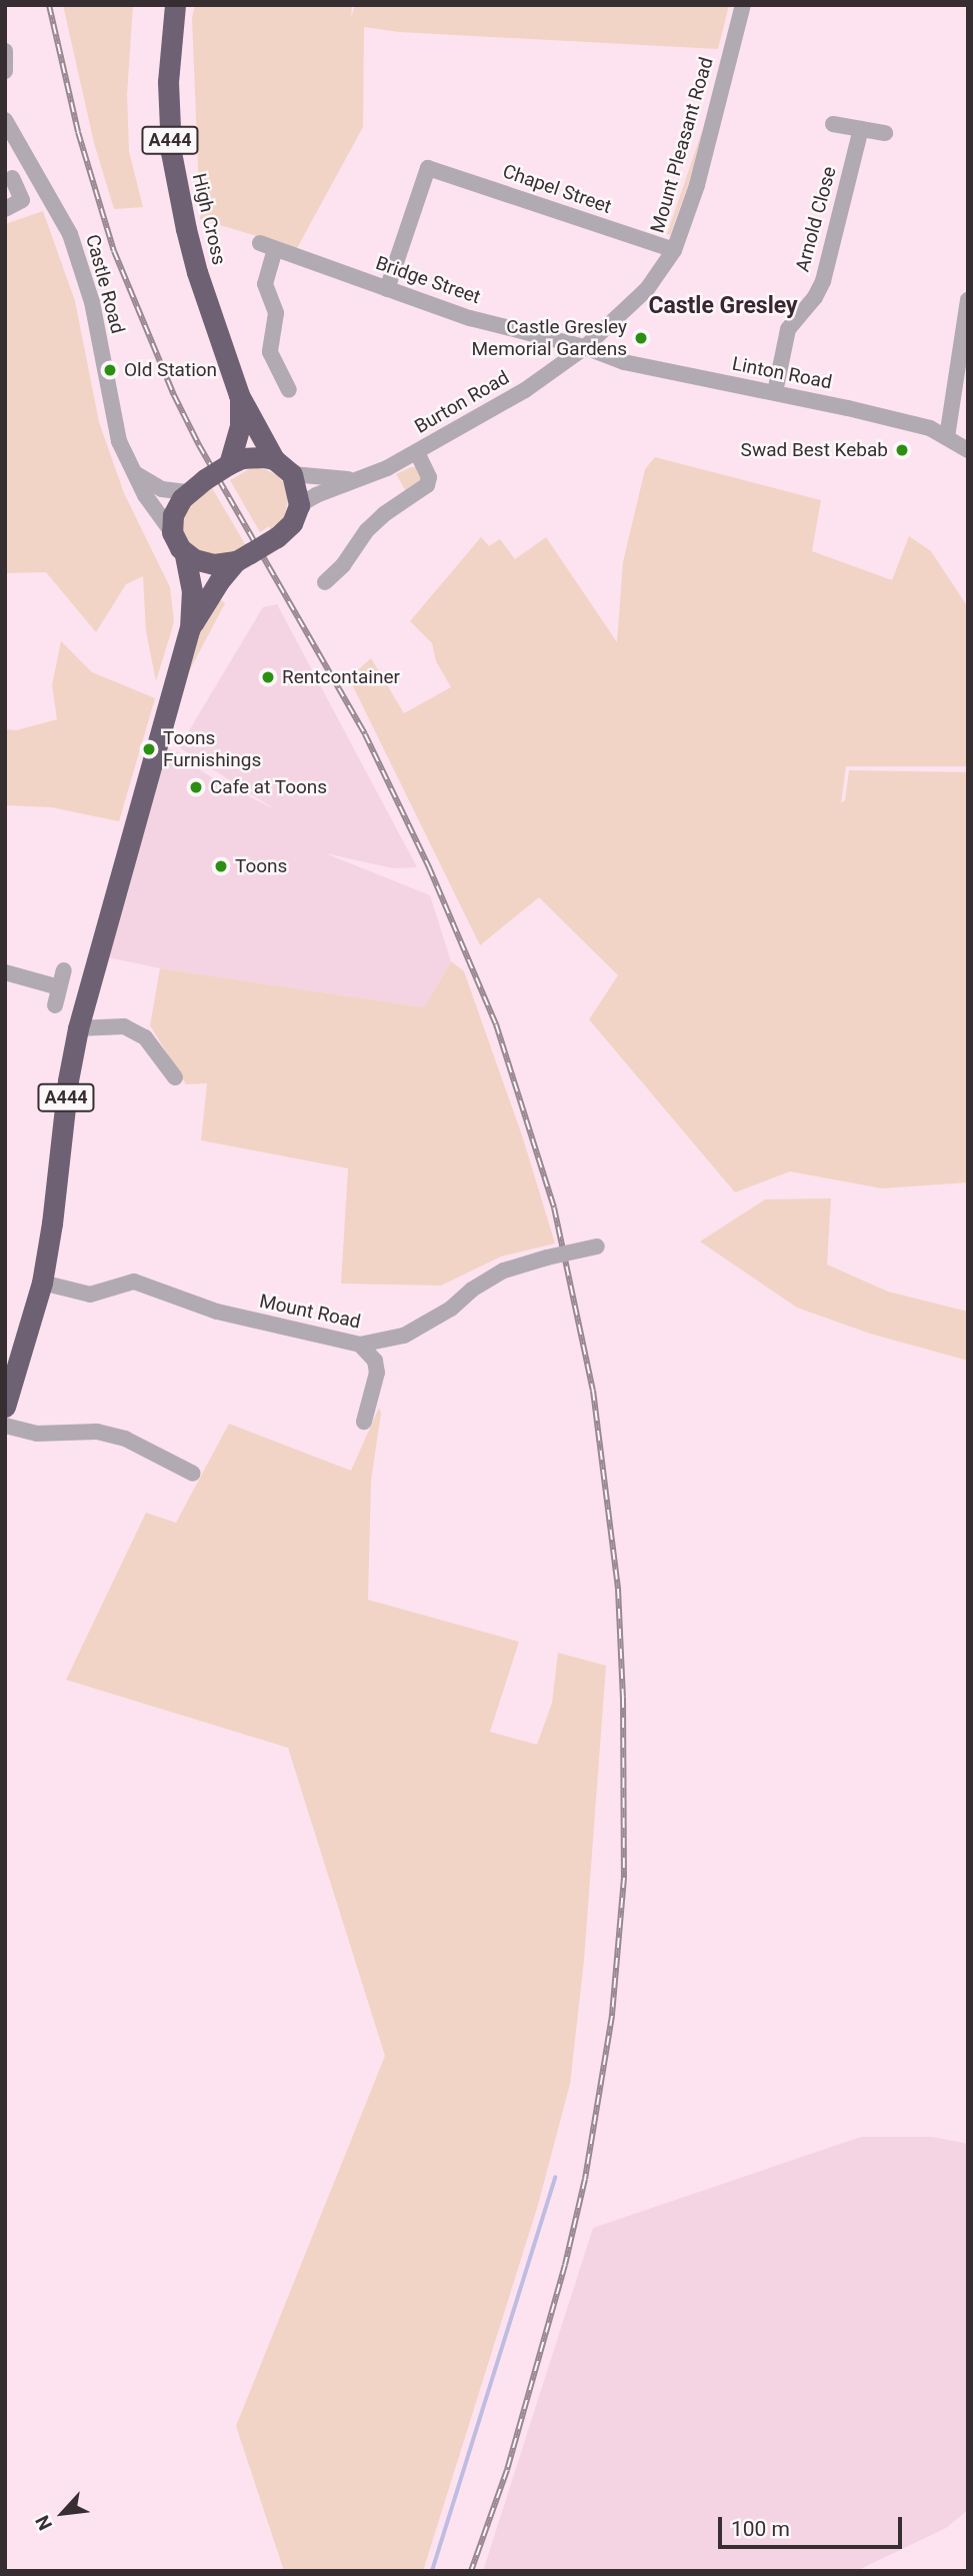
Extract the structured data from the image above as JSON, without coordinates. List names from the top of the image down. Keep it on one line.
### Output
{"streets":{"highway":["A444","High Cross"],"street":["Mount Pleasant Road","Chapel Street","Arnold Close","Bridge Street","Castle Road","Linton Road","Burton Road","Mount Road"]},"crossings":[["A444","High Cross"],["A444","Castle Road"],["A444","Burton Road"],["A444","Mount Road"],["Mount Pleasant Road","Chapel Street"],["Mount Pleasant Road","Bridge Street"],["Mount Pleasant Road","Linton Road"],["Mount Pleasant Road","Burton Road"],["Chapel Street","Bridge Street"],["High Cross","Castle Road"],["High Cross","Burton Road"],["Arnold Close","Linton Road"],["Bridge Street","Linton Road"],["Bridge Street","Burton Road"],["Castle Road","Burton Road"],["Linton Road","Burton Road"]],"districts":["Castle Gresley"],"places":["Castle Gresley Memorial Gardens","Old Station","Swad Best Kebab","Rentcontainer","Toons Furnishings","Cafe at Toons","Toons"],"scale_bar":"100 m","north":"bottom left"}
